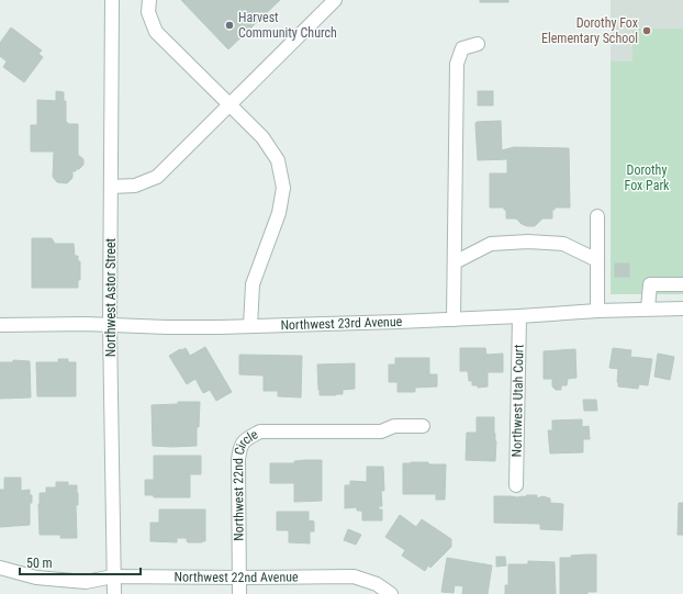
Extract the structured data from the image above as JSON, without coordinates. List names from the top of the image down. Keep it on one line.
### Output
{"streets":{"street":["Northwest Astor Street","Northwest 23rd Avenue","Northwest Utah Court","Northwest 22nd Circle","Northwest 22nd Avenue"]},"crossings":[["Northwest Astor Street","Northwest 23rd Avenue"],["Northwest Astor Street","Northwest 22nd Avenue"],["Northwest 23rd Avenue","Northwest Utah Court"],["Northwest 22nd Circle","Northwest 22nd Avenue"]],"parks":["Dorothy Fox Park"],"places":["Harvest Community Church","Dorothy Fox Elementary School"],"scale_bar":"50 m"}
